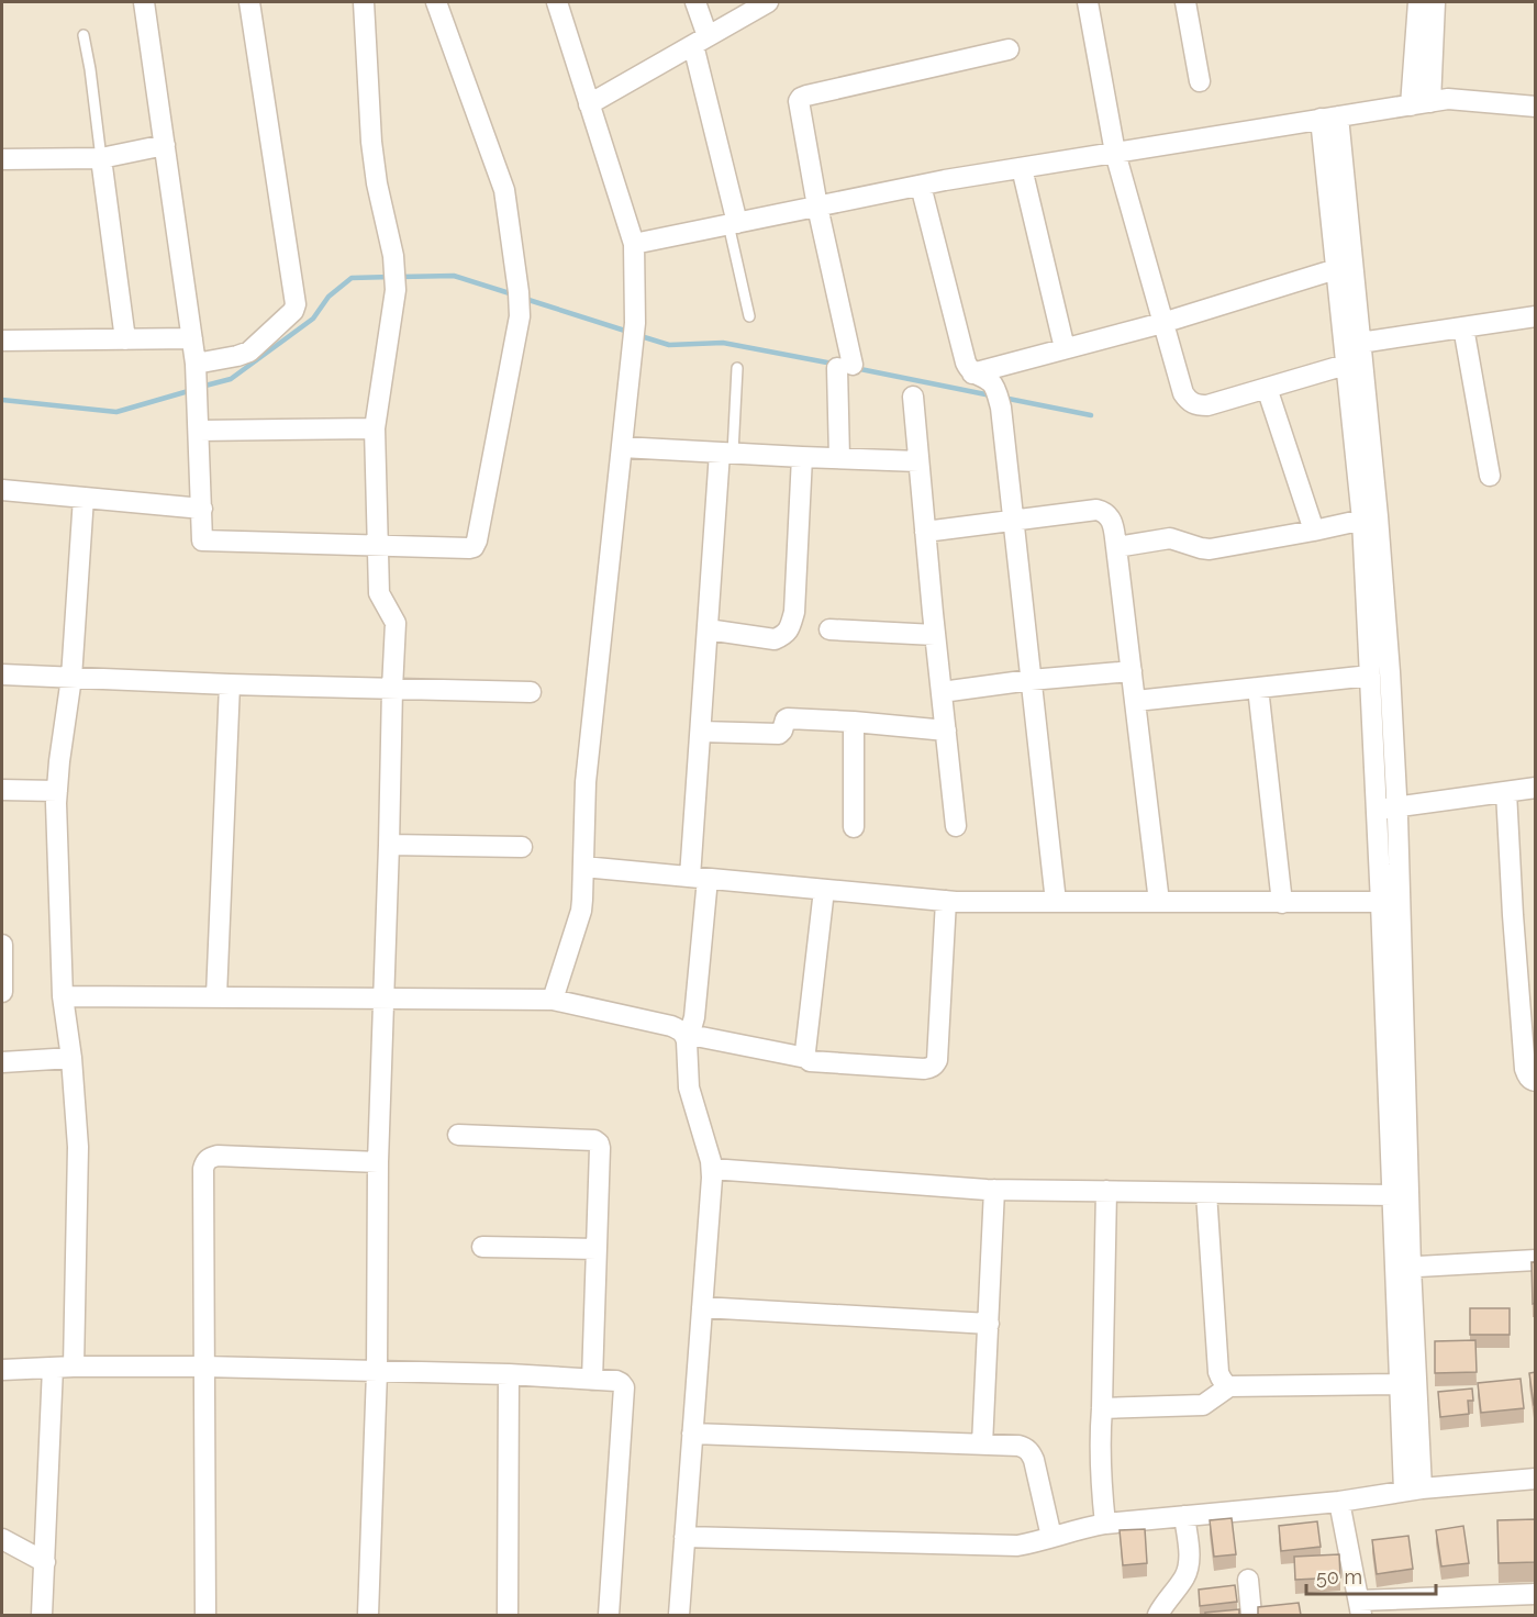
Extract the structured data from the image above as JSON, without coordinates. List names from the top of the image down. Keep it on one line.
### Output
{"scale_bar":"50 m"}
